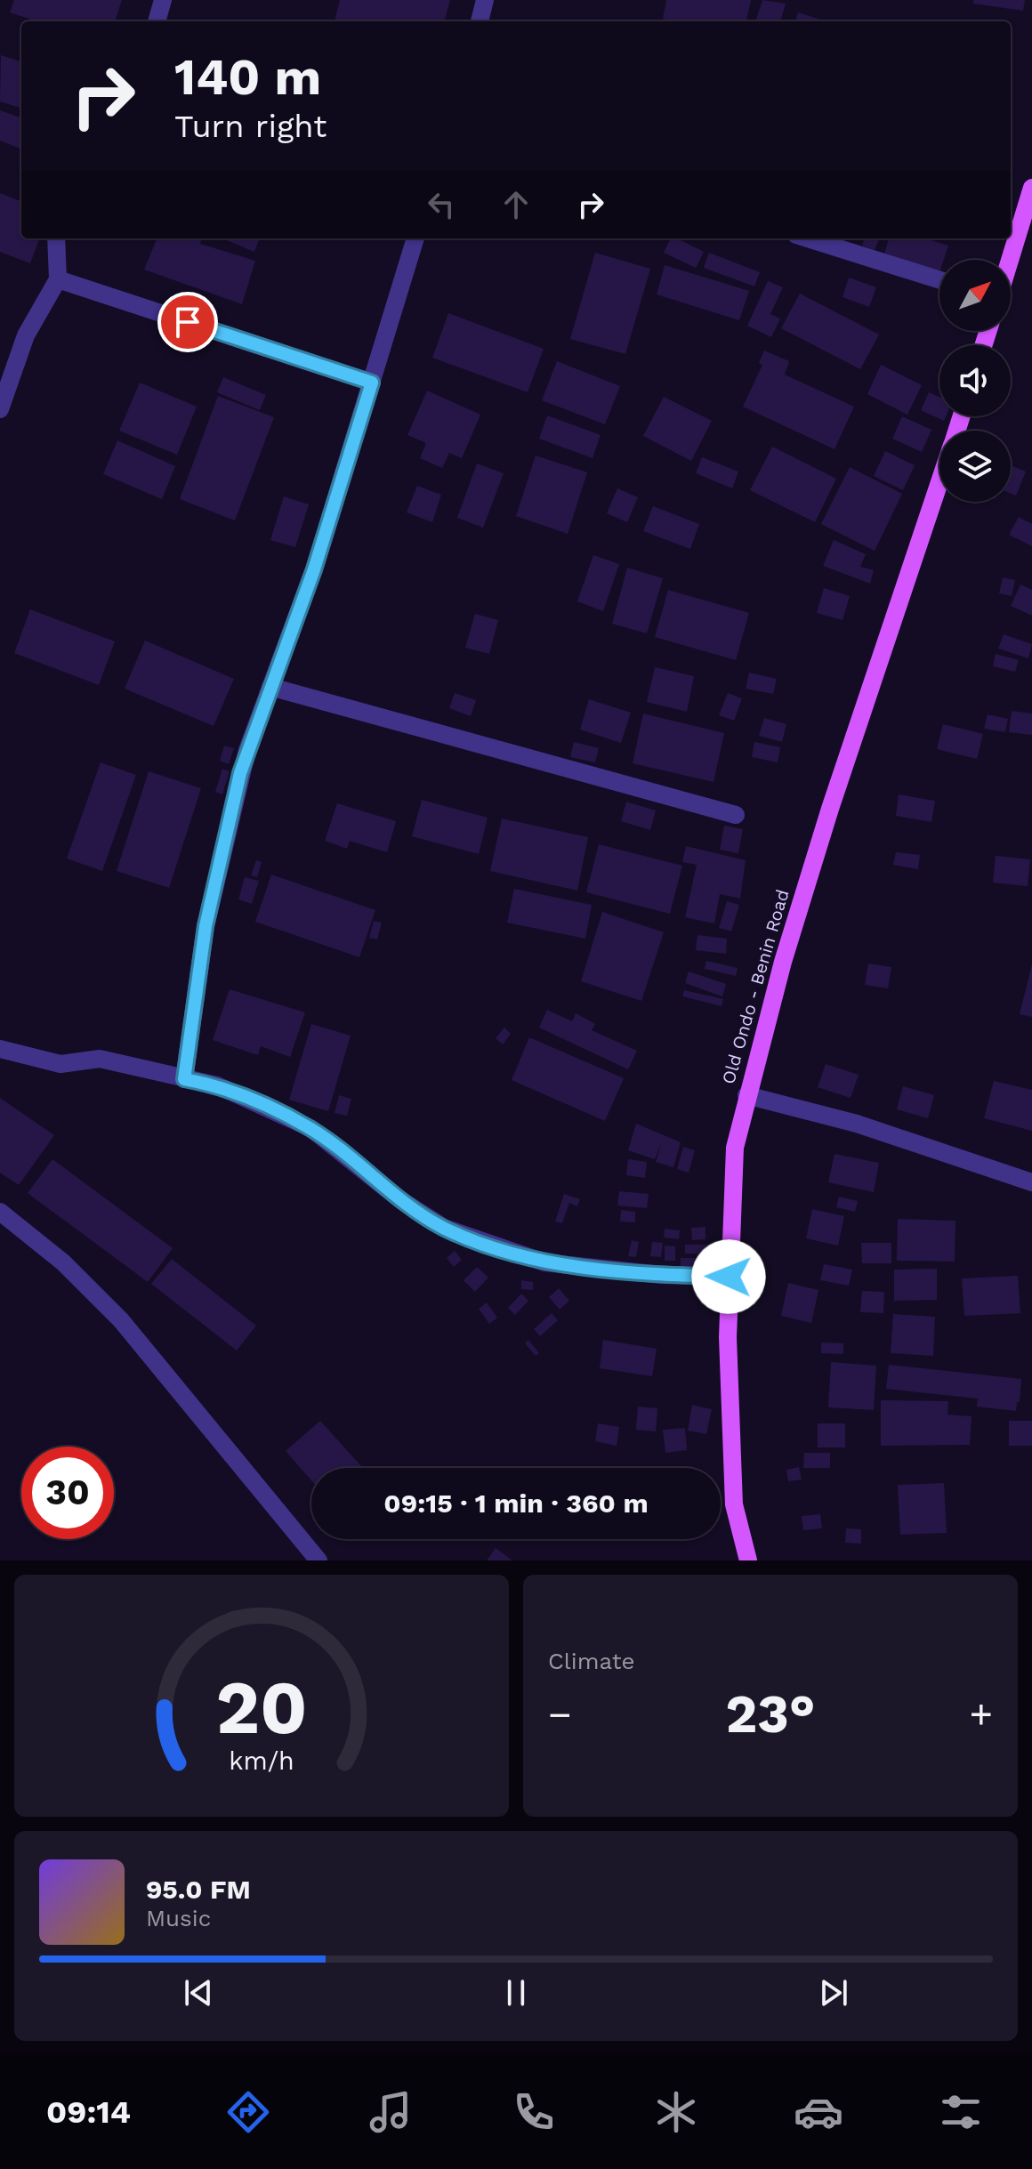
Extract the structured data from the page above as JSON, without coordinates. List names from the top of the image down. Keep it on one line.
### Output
{"streets":{"main road":["Old Ondo - Benin Road"]},"north":"top right","page":{"turn":["140 m","Turn right"],"limit":"30","trip":"09:15 · 1 min · 360 m","tile":"Climate","heat":["−","23°","+"],"song":["95.0 FM","Music"],"tabs":"09:14","gauge":["20","km/h"]}}
